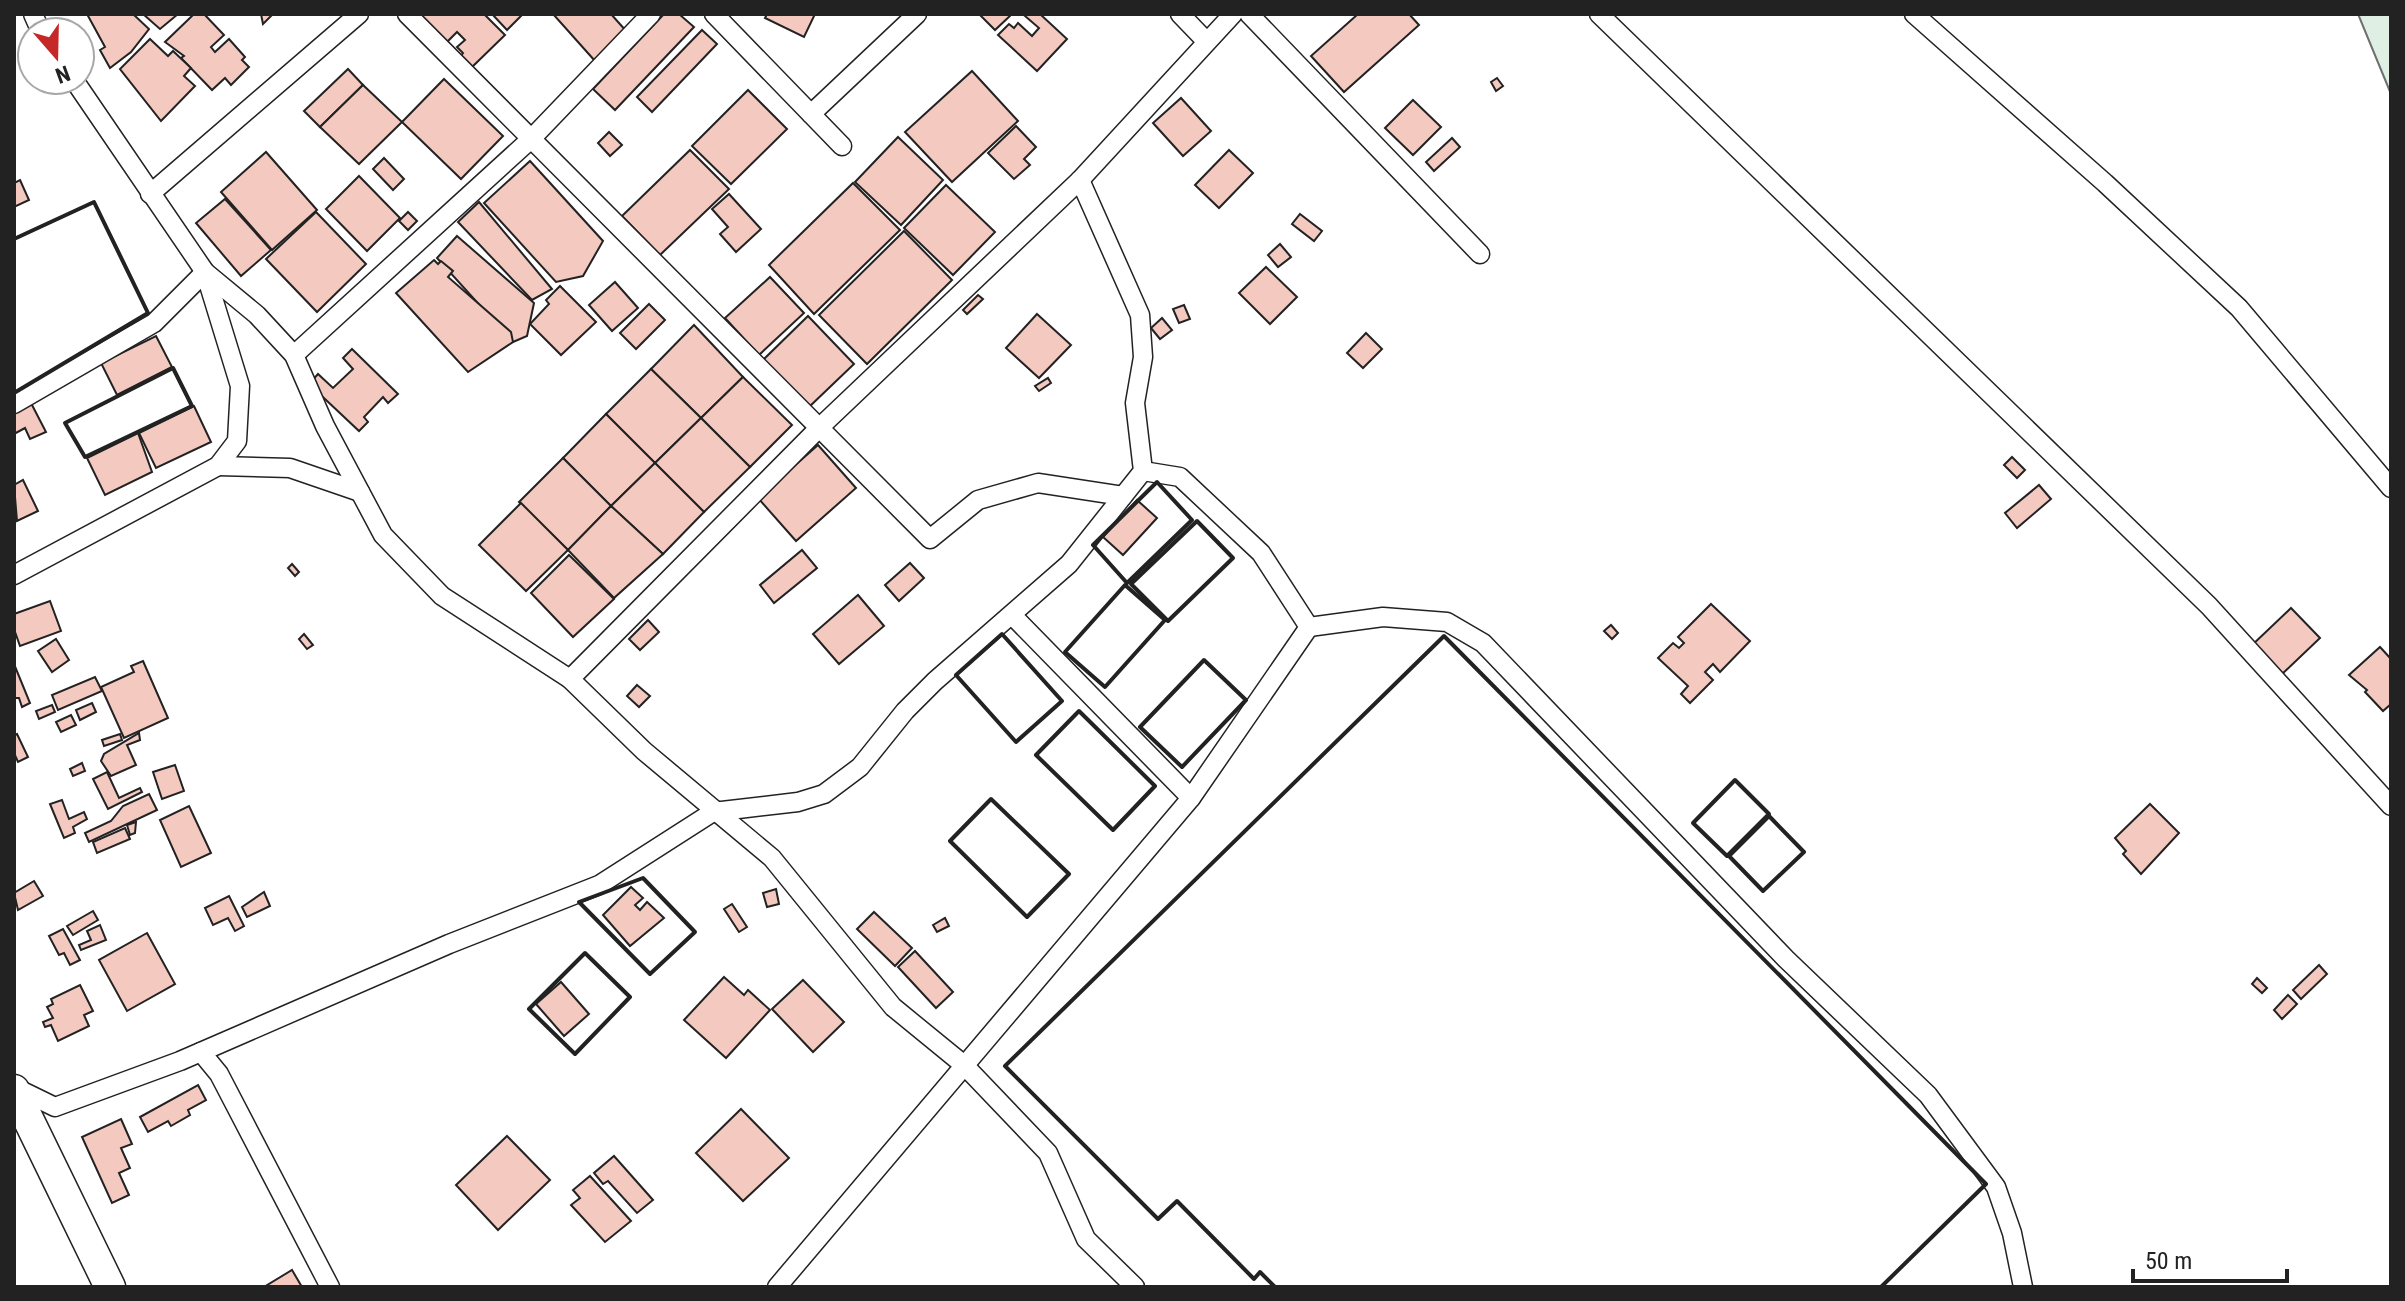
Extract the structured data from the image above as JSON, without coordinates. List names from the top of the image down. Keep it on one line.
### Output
{"scale_bar":"50 m","north":"bottom"}
